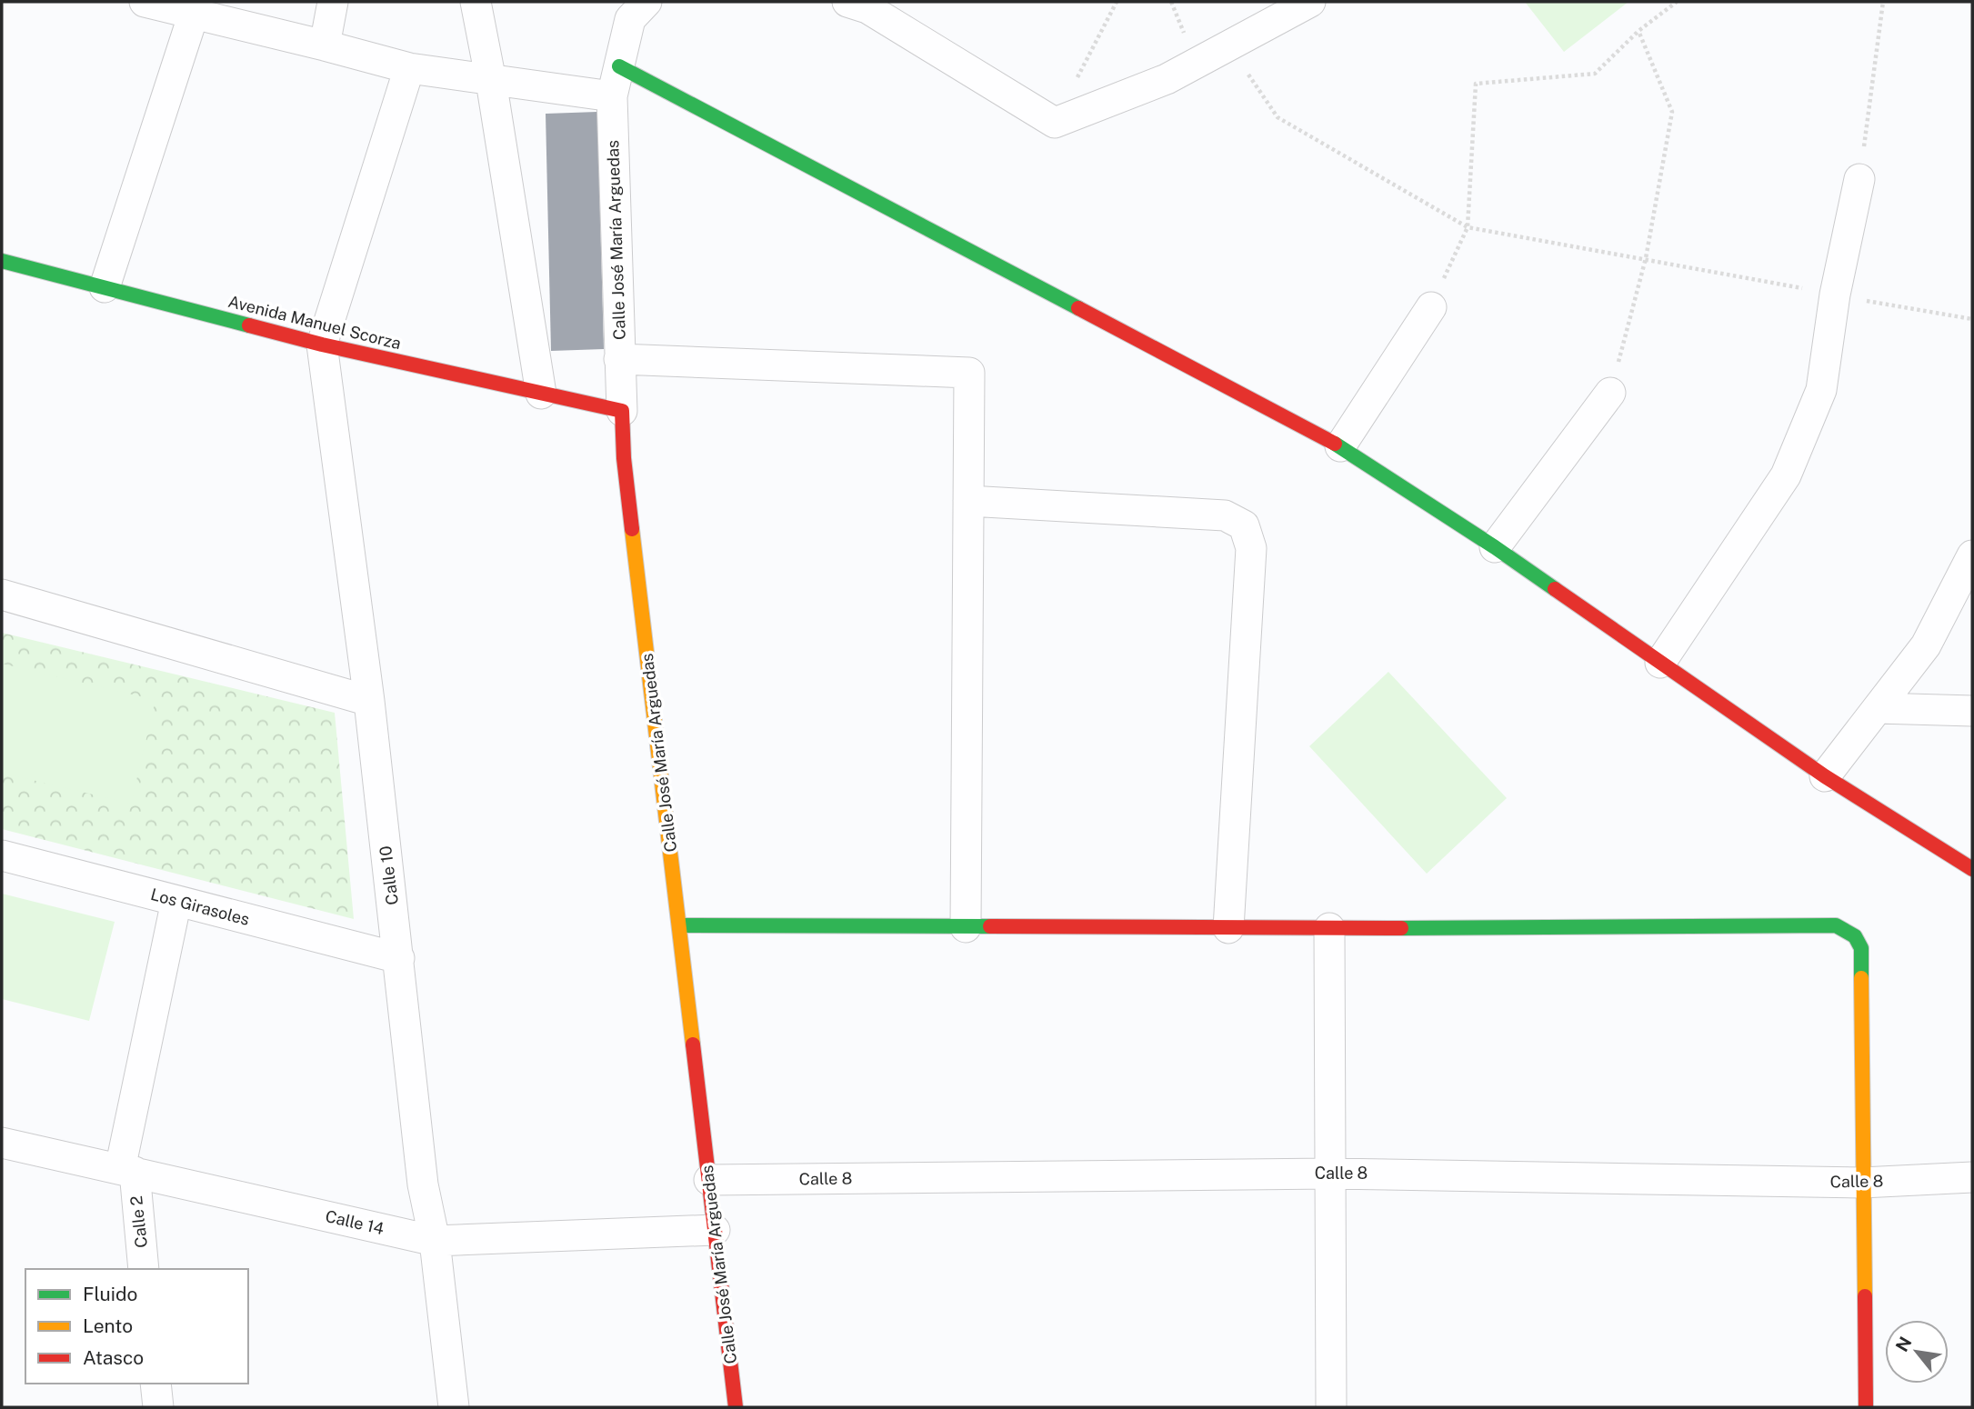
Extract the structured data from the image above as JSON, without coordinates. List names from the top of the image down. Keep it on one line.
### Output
{"streets":{"street":["Calle José María Arguedas","Avenida Manuel Scorza","Calle 10","Los Girasoles","Calle 8","Calle 2","Calle 14"]},"crossings":[["Calle José María Arguedas","Avenida Manuel Scorza"],["Calle José María Arguedas","Calle 8"],["Calle José María Arguedas","Calle 14"],["Avenida Manuel Scorza","Calle 10"],["Calle 10","Los Girasoles"],["Calle 10","Calle 14"],["Los Girasoles","Calle 2"],["Calle 2","Calle 14"]],"legend":["Fluido","Lento","Atasco"],"north":"top left"}
